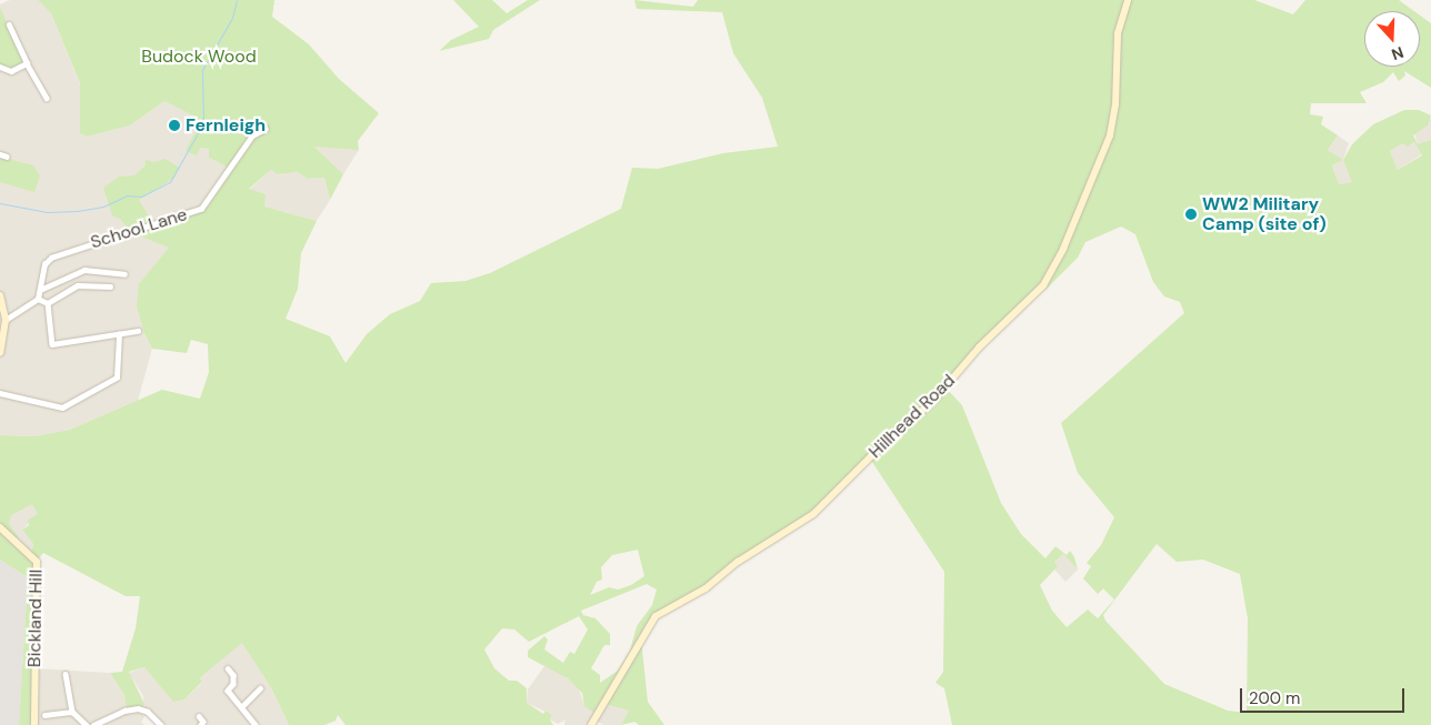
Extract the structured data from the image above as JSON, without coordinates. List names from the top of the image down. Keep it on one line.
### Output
{"streets":{"street":["School Lane","Hillhead Road","Bickland Hill"]},"parks":["Budock Wood"],"places":["Fernleigh","WW2 Military Camp (site of)"],"scale_bar":"200 m","north":"bottom"}
